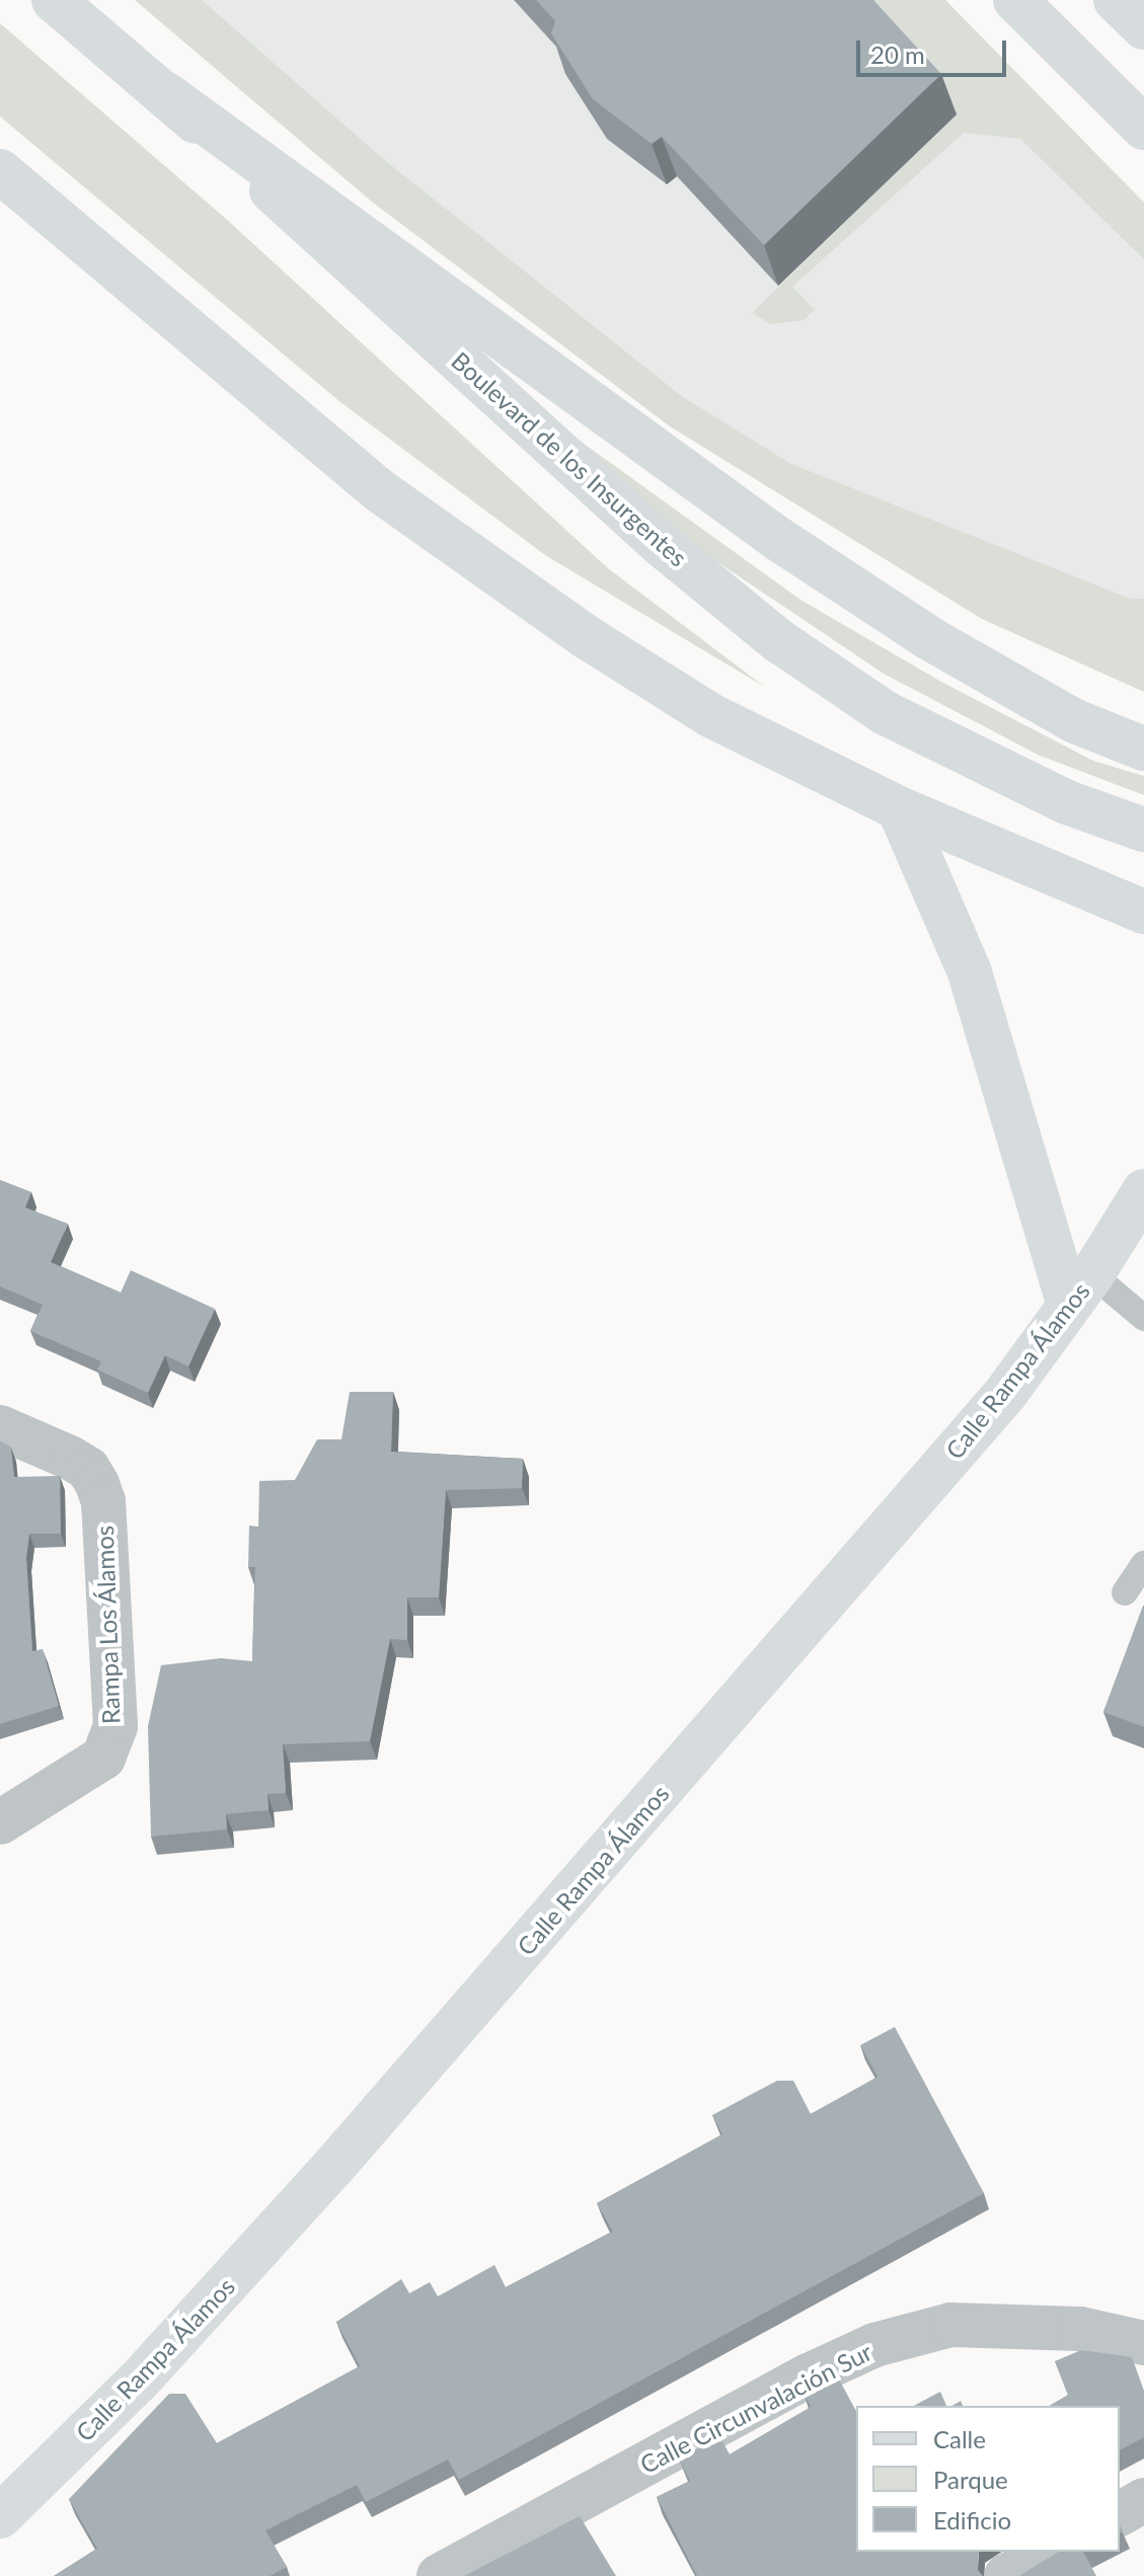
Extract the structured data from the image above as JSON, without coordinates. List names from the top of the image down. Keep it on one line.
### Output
{"streets":{"main road":["Boulevard de los Insurgentes","Calle Rampa Álamos"],"street":["Rampa Los Álamos","Calle Circunvalación Sur"]},"legend":["Calle","Parque","Edificio"],"scale_bar":"20 m"}
